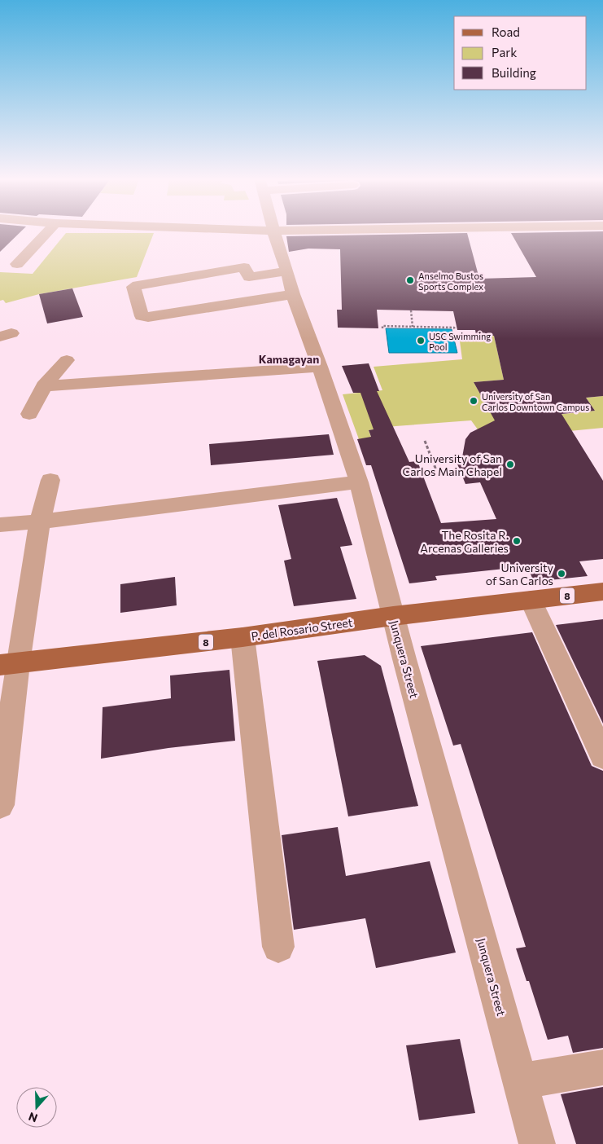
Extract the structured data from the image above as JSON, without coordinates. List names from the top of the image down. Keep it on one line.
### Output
{"streets":{"main road":["8","P. del Rosario Street"],"street":["Junquera Street"]},"crossings":[["P. del Rosario Street","Junquera Street"]],"districts":["Kamagayan"],"places":["Anselmo Bustos Sports Complex","USC Swimming Pool","University of San Carlos Downtown Campus","University of San Carlos Main Chapel","The Rosita R. Arcenas Galleries","University of San Carlos"],"legend":["Road","Park","Building"],"north":"bottom"}
